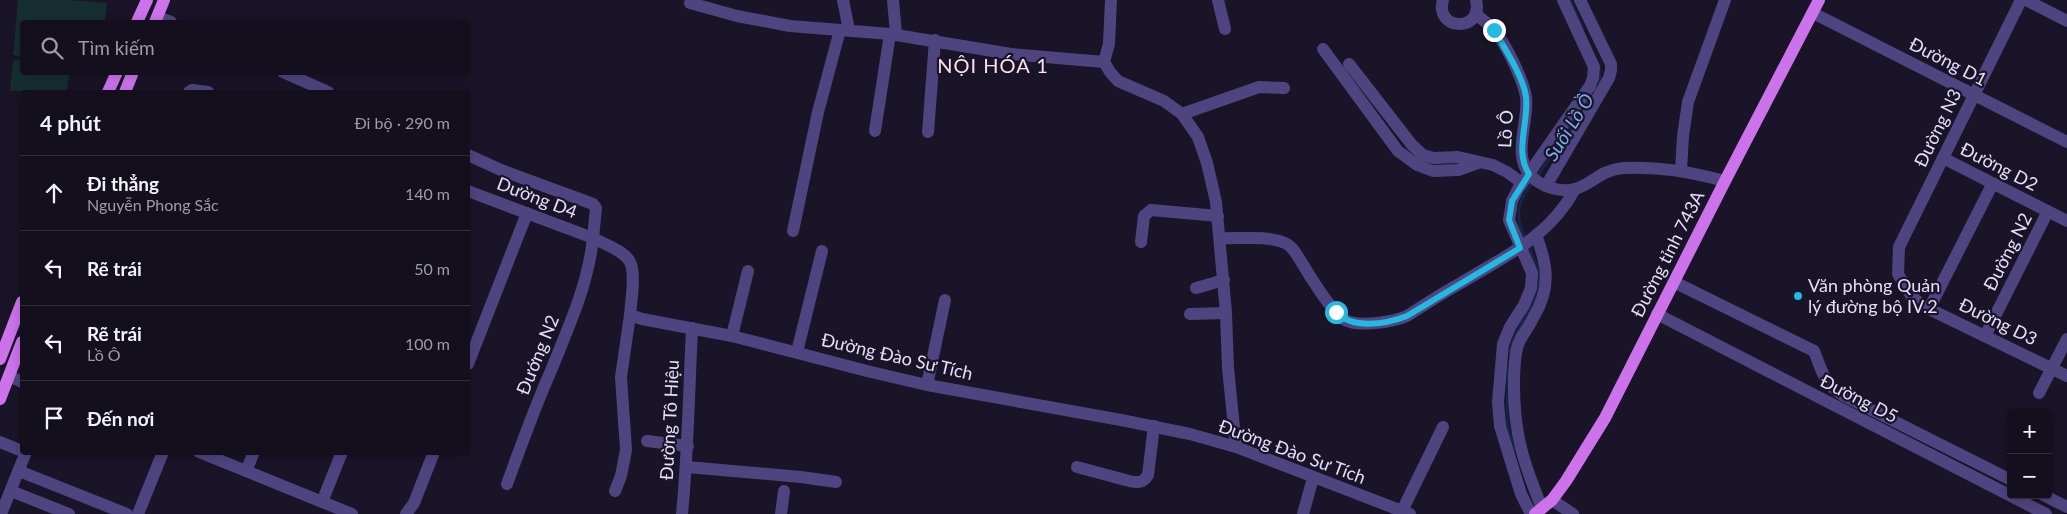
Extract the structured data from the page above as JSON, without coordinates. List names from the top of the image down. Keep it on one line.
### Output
{"streets":{"main road":["Đường tỉnh 743A"],"street":["Đường D1","Đường N3","Lồ Ô","Đường D2","Dường D4","Đường N2","Đường D3","Đướng N2","Đường Đào Sư Tích","Đường D5","Đường Tô Hiệu"]},"crossings":[["Đường D1","Đường N3"],["Đường D1","Đường tỉnh 743A"],["Đường N3","Đường D2"],["Đường N3","Đường D3"],["Đường D2","Đường N2"],["Dường D4","Đướng N2"],["Đường N2","Đường D3"],["Đường tỉnh 743A","Đường D5"],["Đường Đào Sư Tích","Đường Tô Hiệu"]],"districts":["NỘI HÓA 1"],"water":["Suối Lồ Ồ"],"places":["Văn phòng Quản lý đường bộ IV.2"],"page":{"search":"Tìm kiếm","heading":["4 phút","Đi bộ · 290 m"],"list":[["Đi thẳng","Nguyễn Phong Sắc","140 m"],["Rẽ trái","50 m"],["Rẽ trái","Lồ Ô","100 m"],"Đến nơi"],"map_buttons":["+","−"]}}
